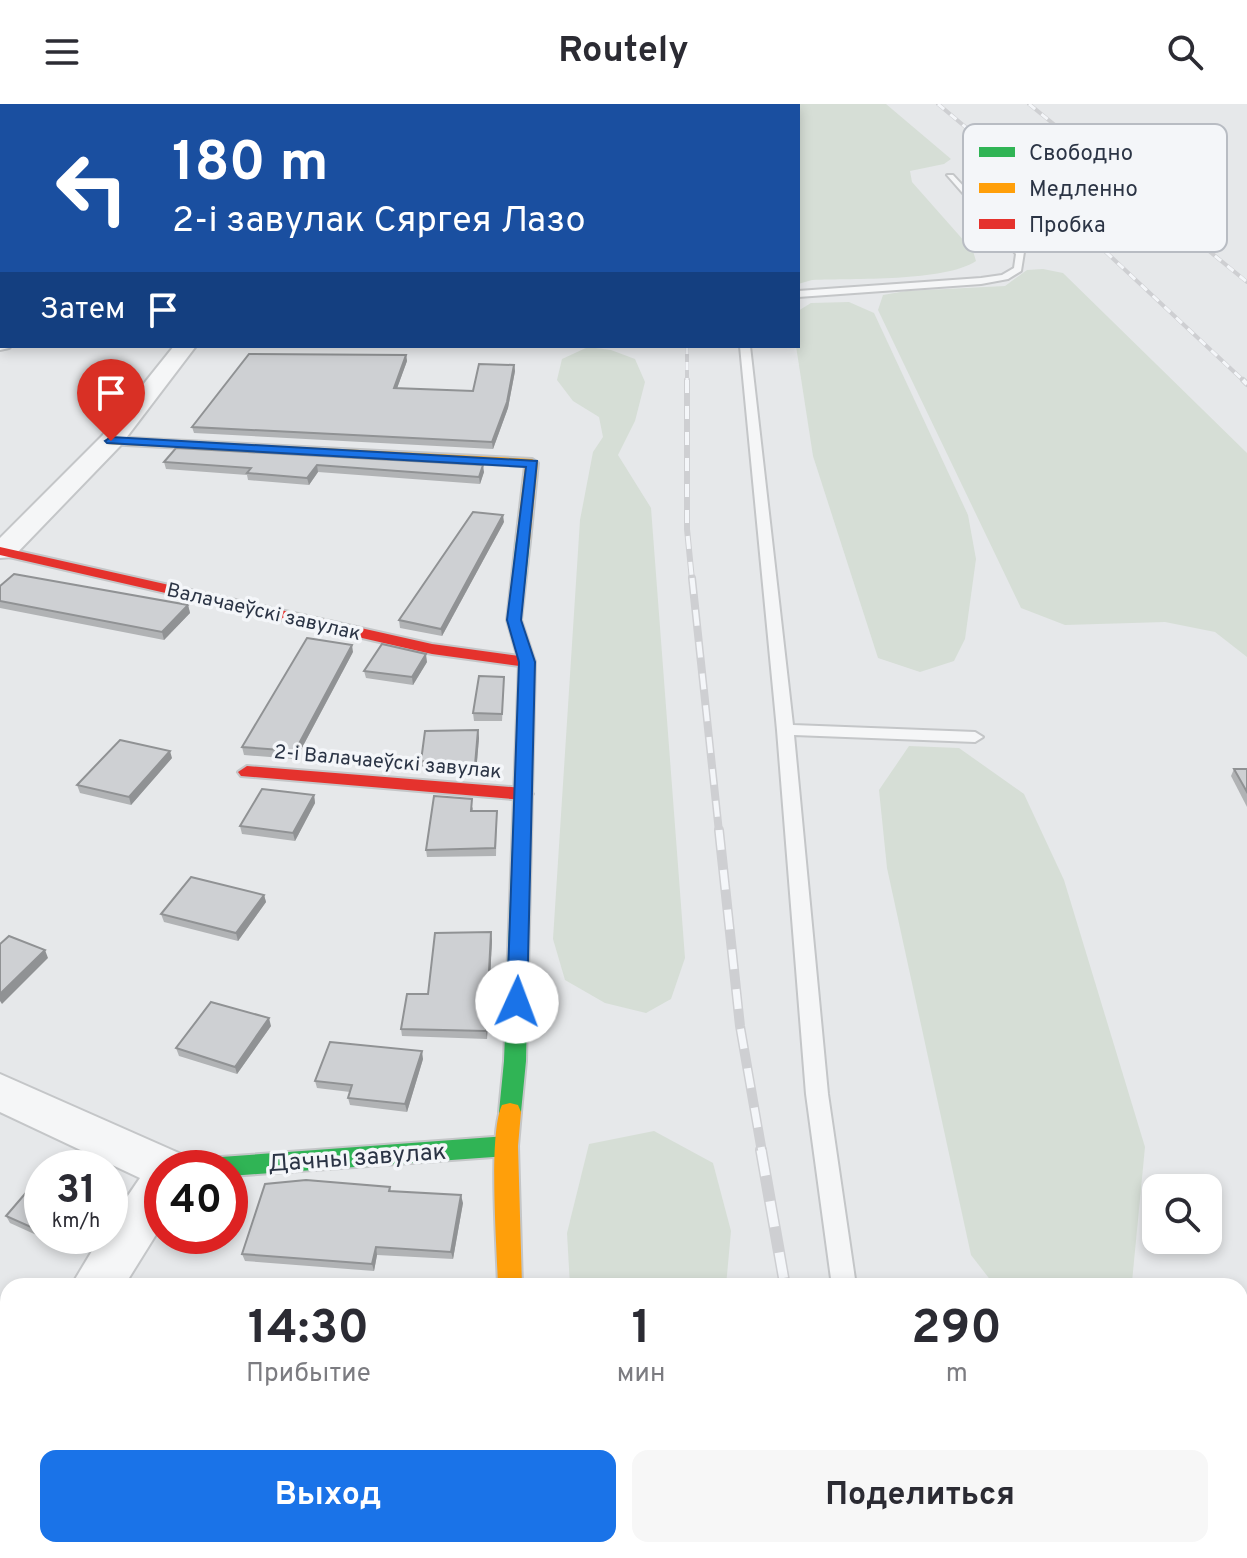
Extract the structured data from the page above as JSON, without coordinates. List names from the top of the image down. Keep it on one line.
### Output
{"streets":{"street":["Валачаеўскі завулак","2-і Валачаеўскі завулак","Дачны завулак"]},"legend":["Свободно","Медленно","Пробка"],"page":{"header":"Routely","turn":["180 m","2-і завулак Сяргея Лазо"],"then":"Затем","speed":"31 km/h","limit":"40","eta":["14:30","Прибытие","1","мин","290","m"],"buttons":["Выход","Поделиться"]}}
